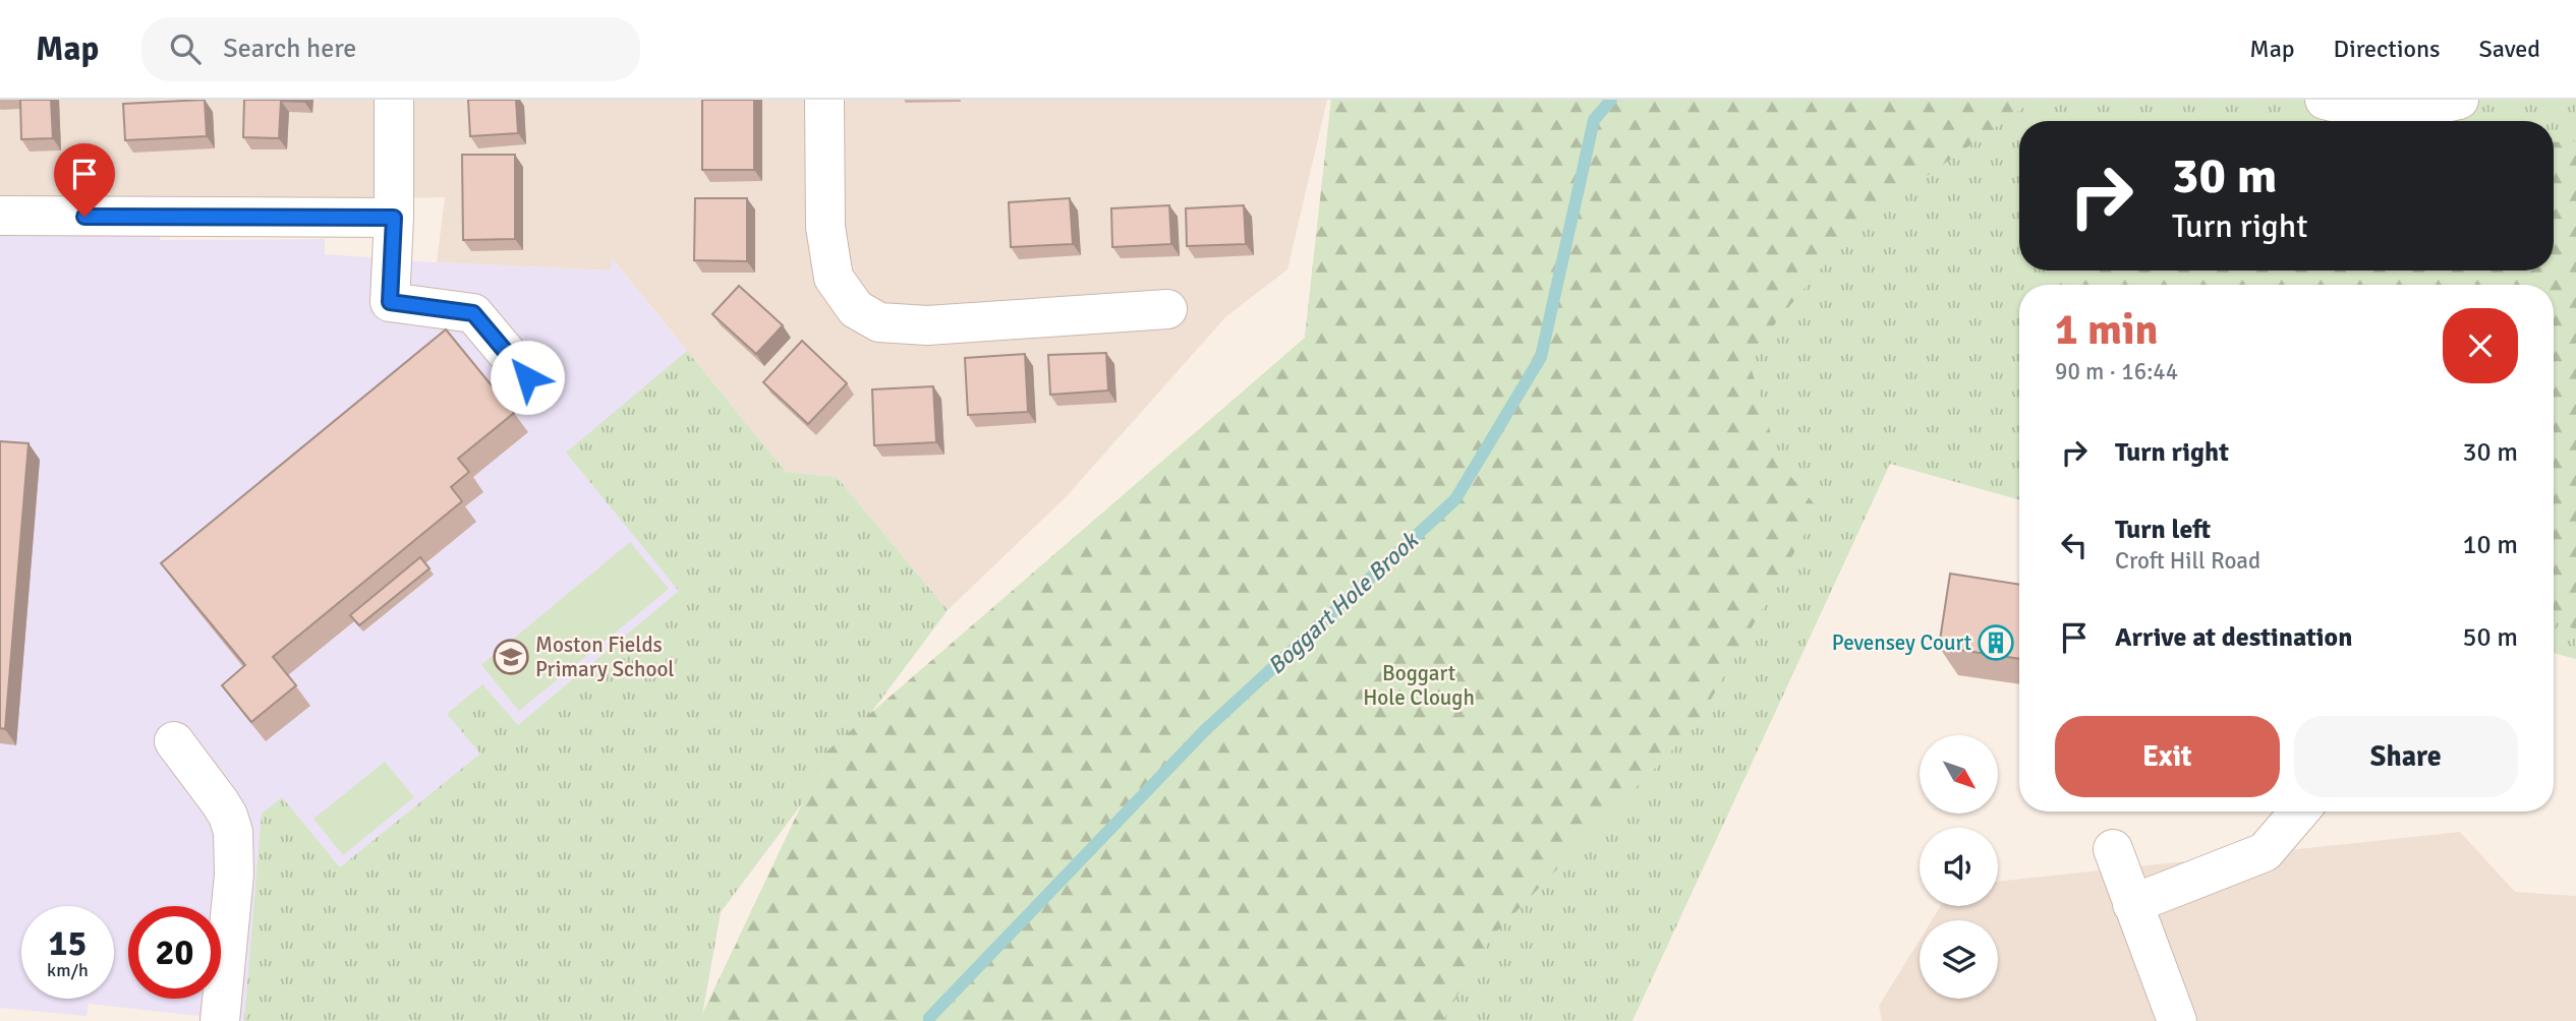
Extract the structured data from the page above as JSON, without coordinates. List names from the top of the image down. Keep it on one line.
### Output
{"water":["Boggart Hole Brook"],"parks":["Boggart Hole Clough"],"places":{"building":["Pevensey Court"],"school or university":["Moston Fields Primary School"]},"north":"bottom right","page":{"header":"Map","search":"Search here","nav":["Map","Directions","Saved"],"turn":["30 m","Turn right"],"heading":["1 min","90 m · 16:44"],"list":[{"name":"Turn right","value":"30 m"},{"name":"Turn left","note":"Croft Hill Road","value":"10 m"},{"name":"Arrive at destination","value":"50 m"}],"buttons":["Exit","Share"],"speed":"15 km/h","limit":"20"}}
